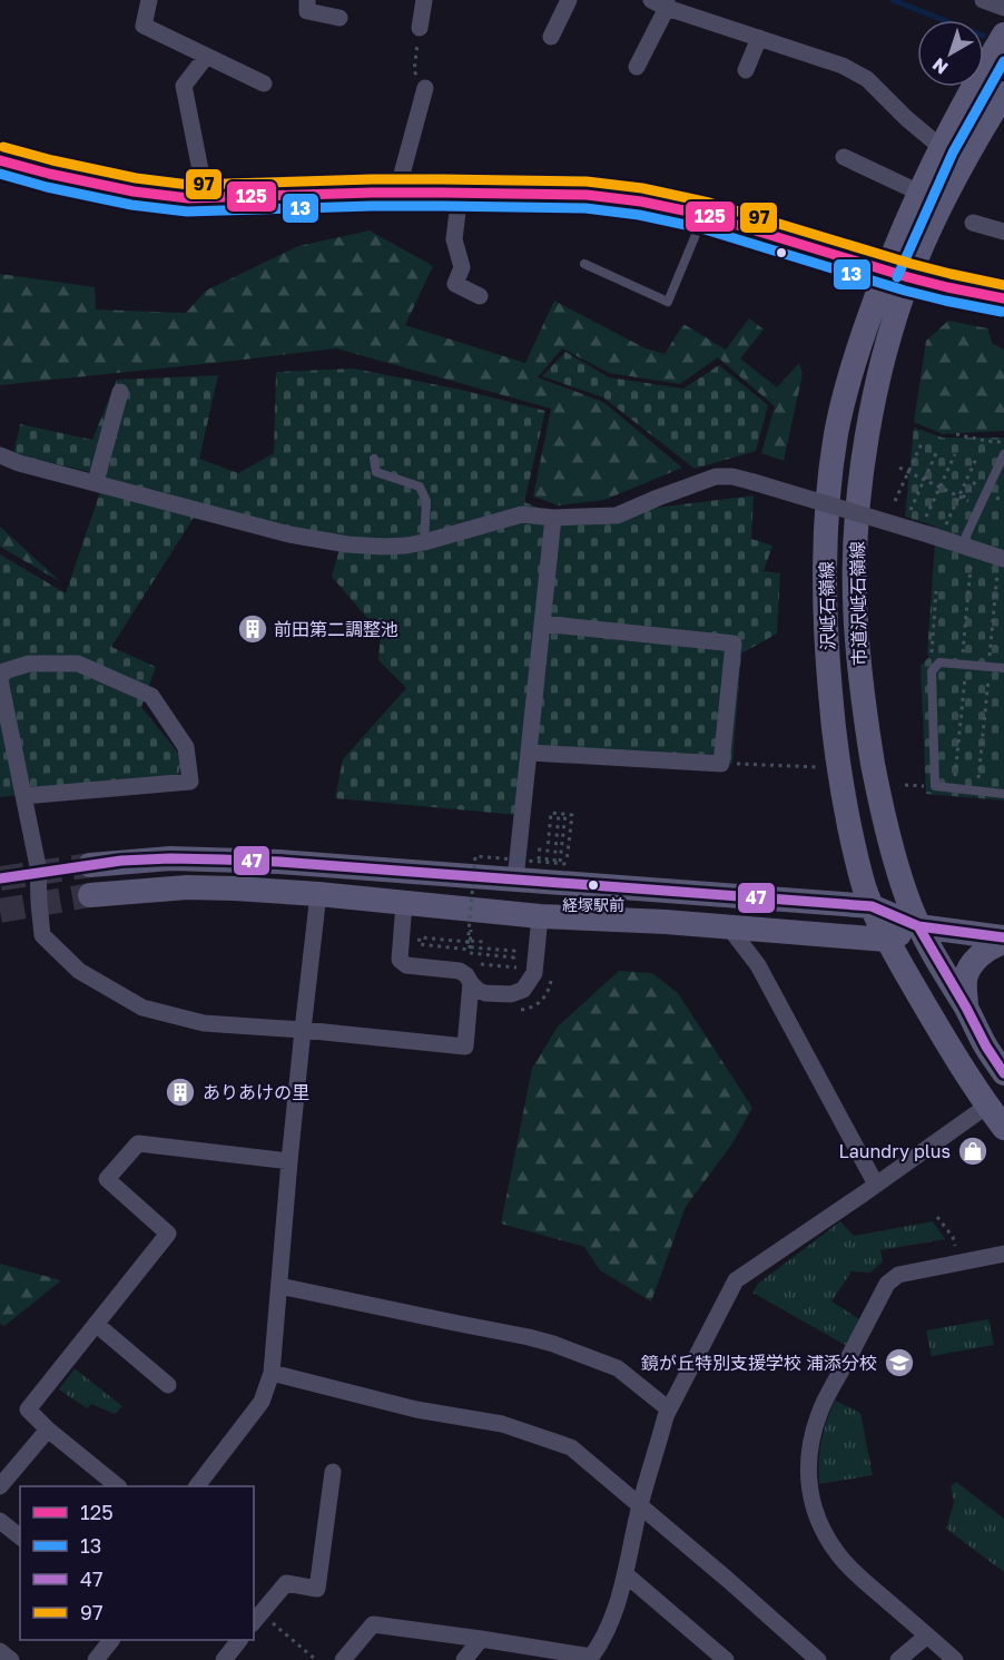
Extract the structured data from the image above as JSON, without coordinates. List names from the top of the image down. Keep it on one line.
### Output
{"streets":{"street":["市道沢岻石嶺線","沢岻石嶺線"]},"crossings":[["市道沢岻石嶺線","沢岻石嶺線"]],"places":{"building":["前田第二調整池","ありあけの里"],"other":["経塚駅前"],"shop":["Laundry plus"],"school or university":["鏡が丘特別支援学校 浦添分校"]},"lines":["transit line 13","transit line 97","transit line 125","transit line 47"],"legend":["125","13","47","97"],"north":"bottom left"}
